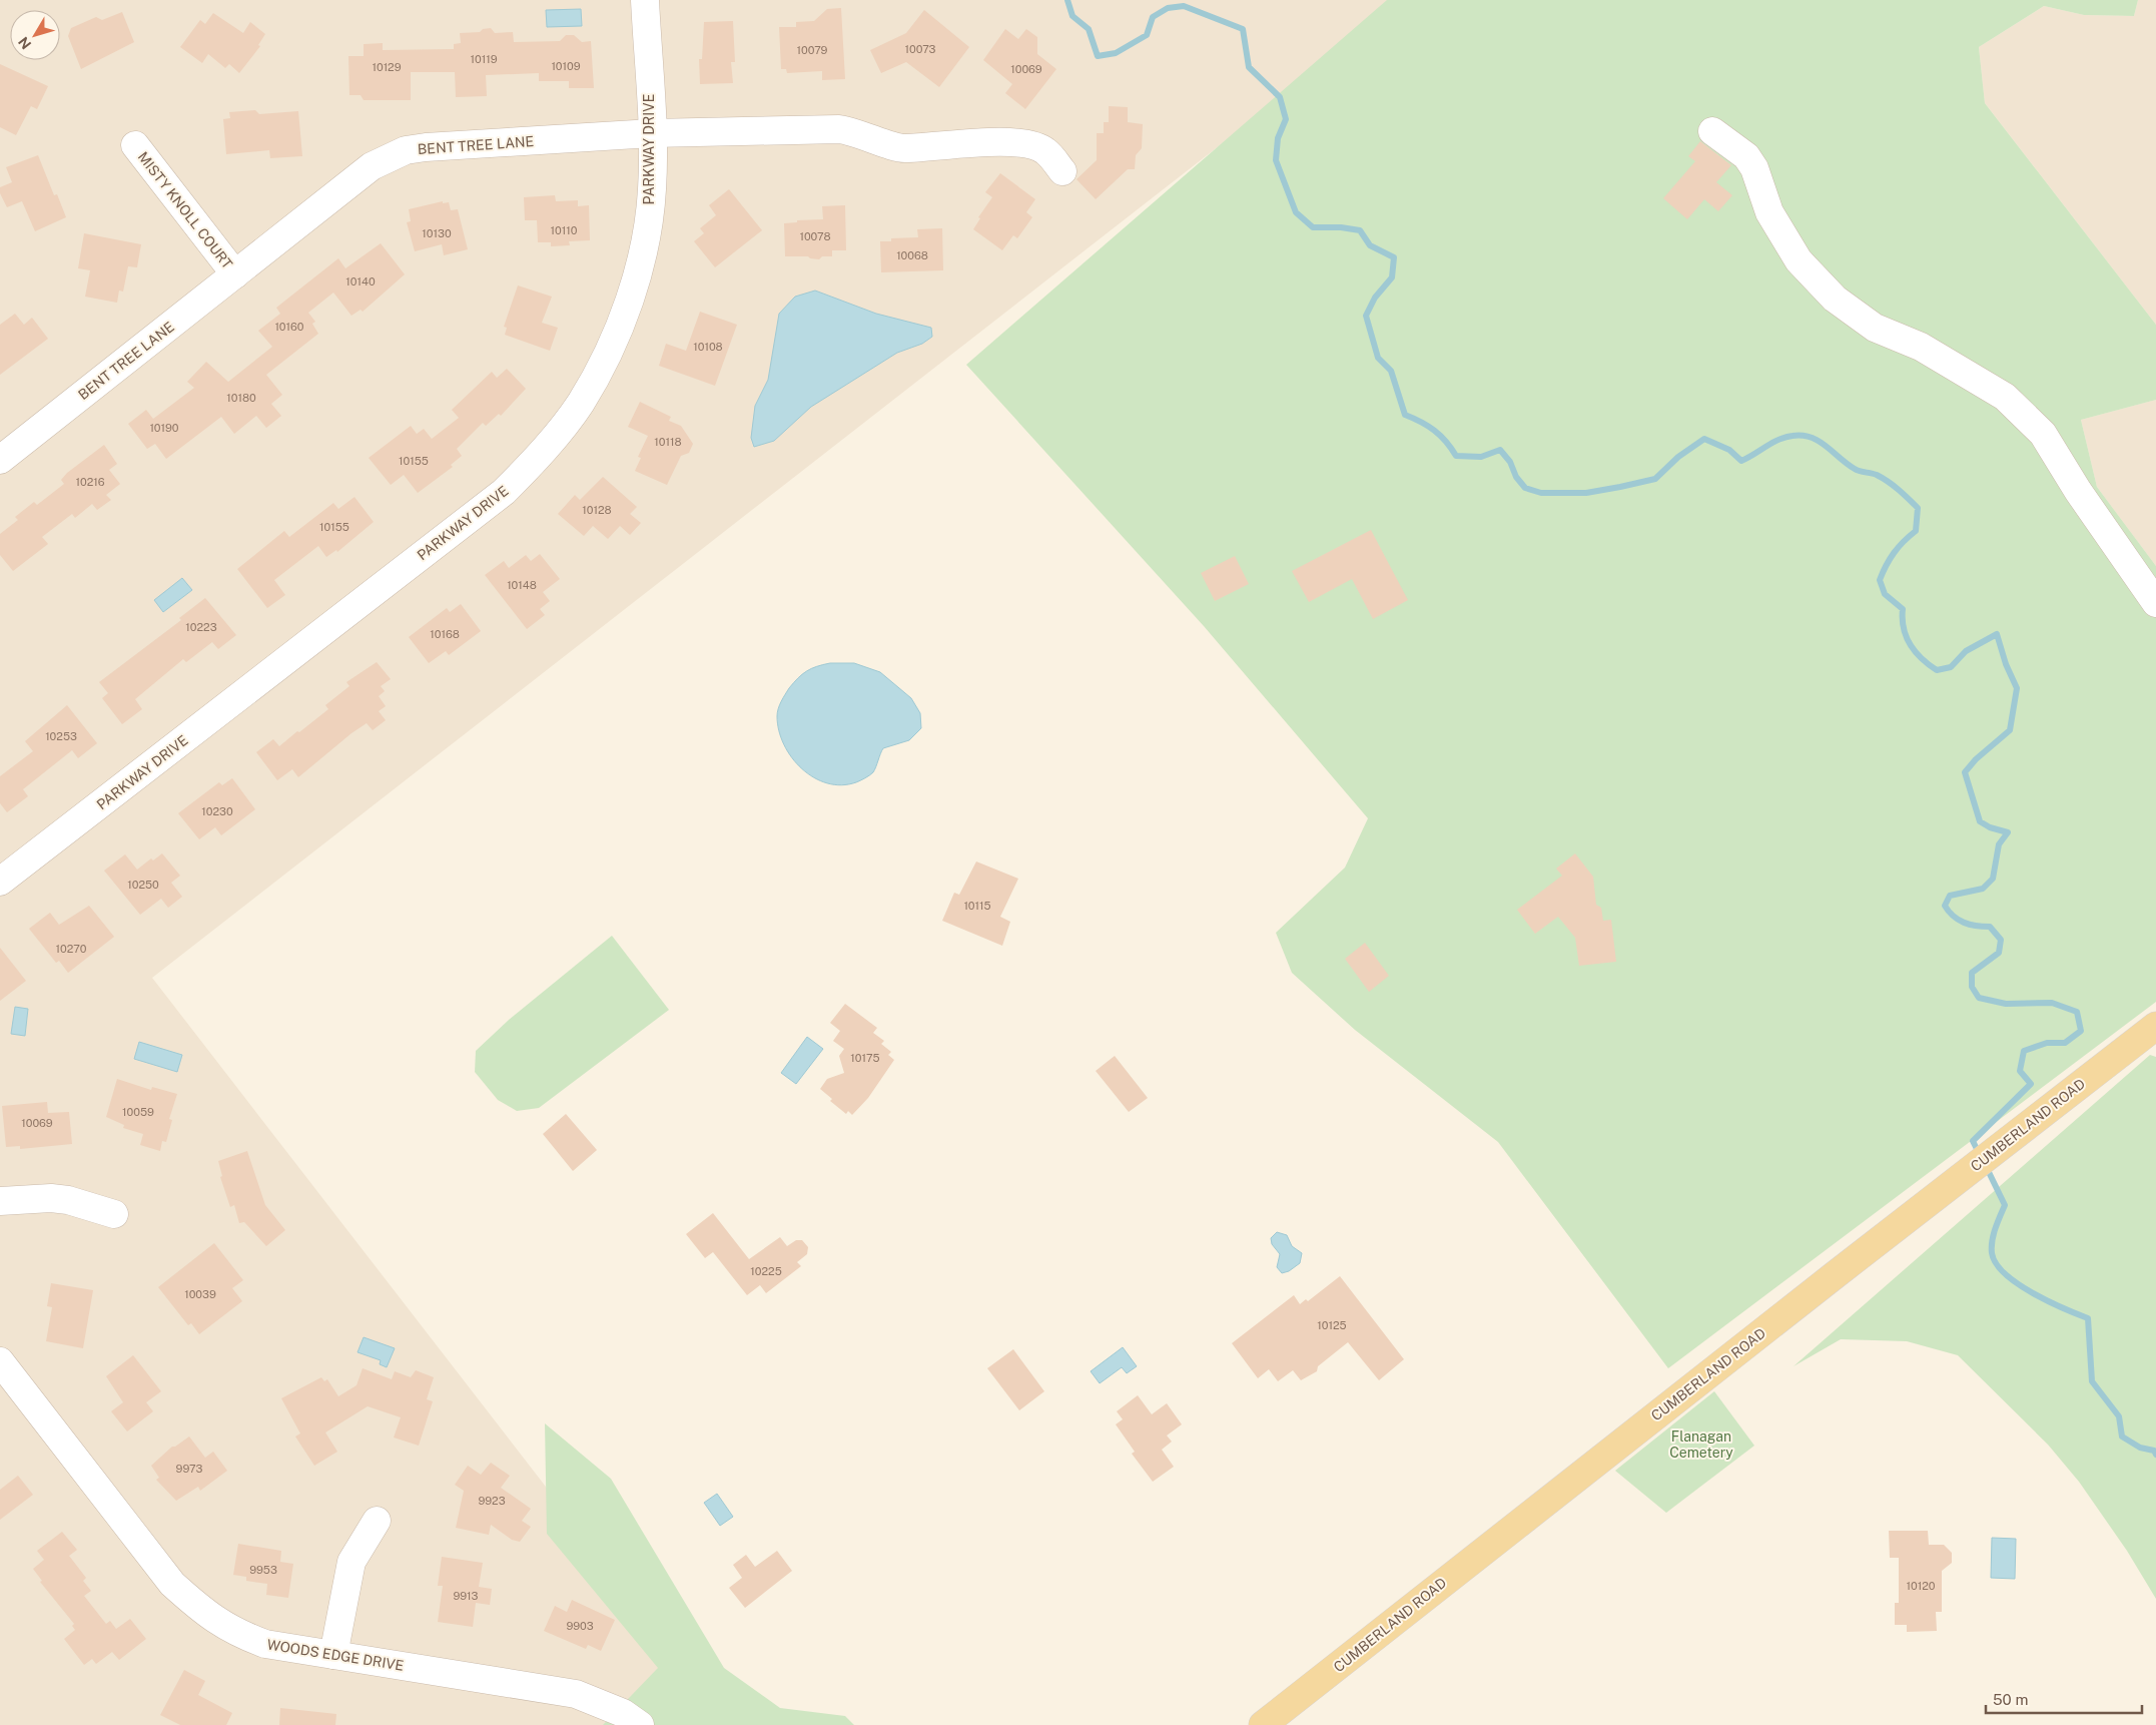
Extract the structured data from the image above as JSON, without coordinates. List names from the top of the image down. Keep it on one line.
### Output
{"streets":{"main road":["CUMBERLAND ROAD"],"street":["BENT TREE LANE","PARKWAY DRIVE","MISTY KNOLL COURT","WOODS EDGE DRIVE"]},"crossings":[["BENT TREE LANE","PARKWAY DRIVE"],["BENT TREE LANE","MISTY KNOLL COURT"]],"parks":["Flanagan Cemetery"],"house_numbers":["10073","10079","10119","10109","10129","10069","10110","10130","10078","10068","10140","10160","10108","10180","10190","10118","10155","10216","10128","10155","10148","10223","10168","10253","10230","10250","10115","10270","10175","10059","10069","10225","10039","10125","9973","9923","9953","10120","9913","9903"],"scale_bar":"50 m","north":"bottom left"}
